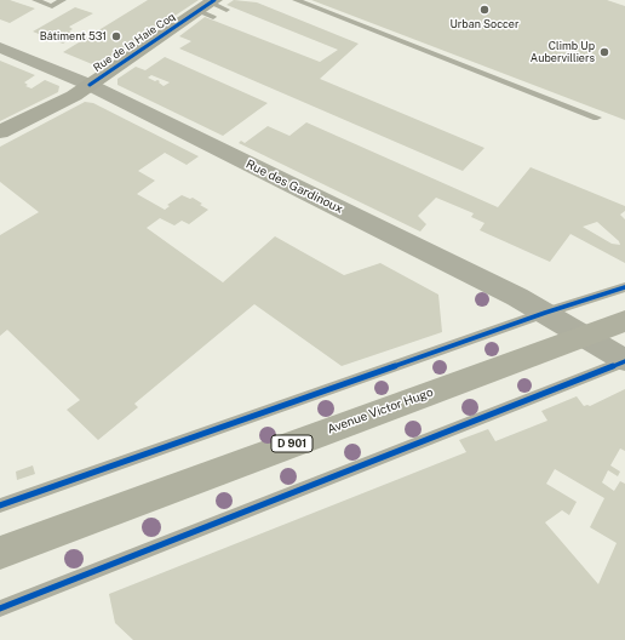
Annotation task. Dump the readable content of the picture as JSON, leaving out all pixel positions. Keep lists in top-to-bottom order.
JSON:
{
  "streets": {
    "main road": ["Rue de la Haie Coq", "Avenue Victor Hugo", "D 901"],
    "street": ["Rue des Gardinoux"]
  },
  "crossings": [
    ["Rue de la Haie Coq", "Rue des Gardinoux"],
    ["Rue des Gardinoux", "Avenue Victor Hugo"]
  ],
  "places": ["Urban Soccer", "Bâtiment 531", "Climb Up Aubervilliers"]
}
